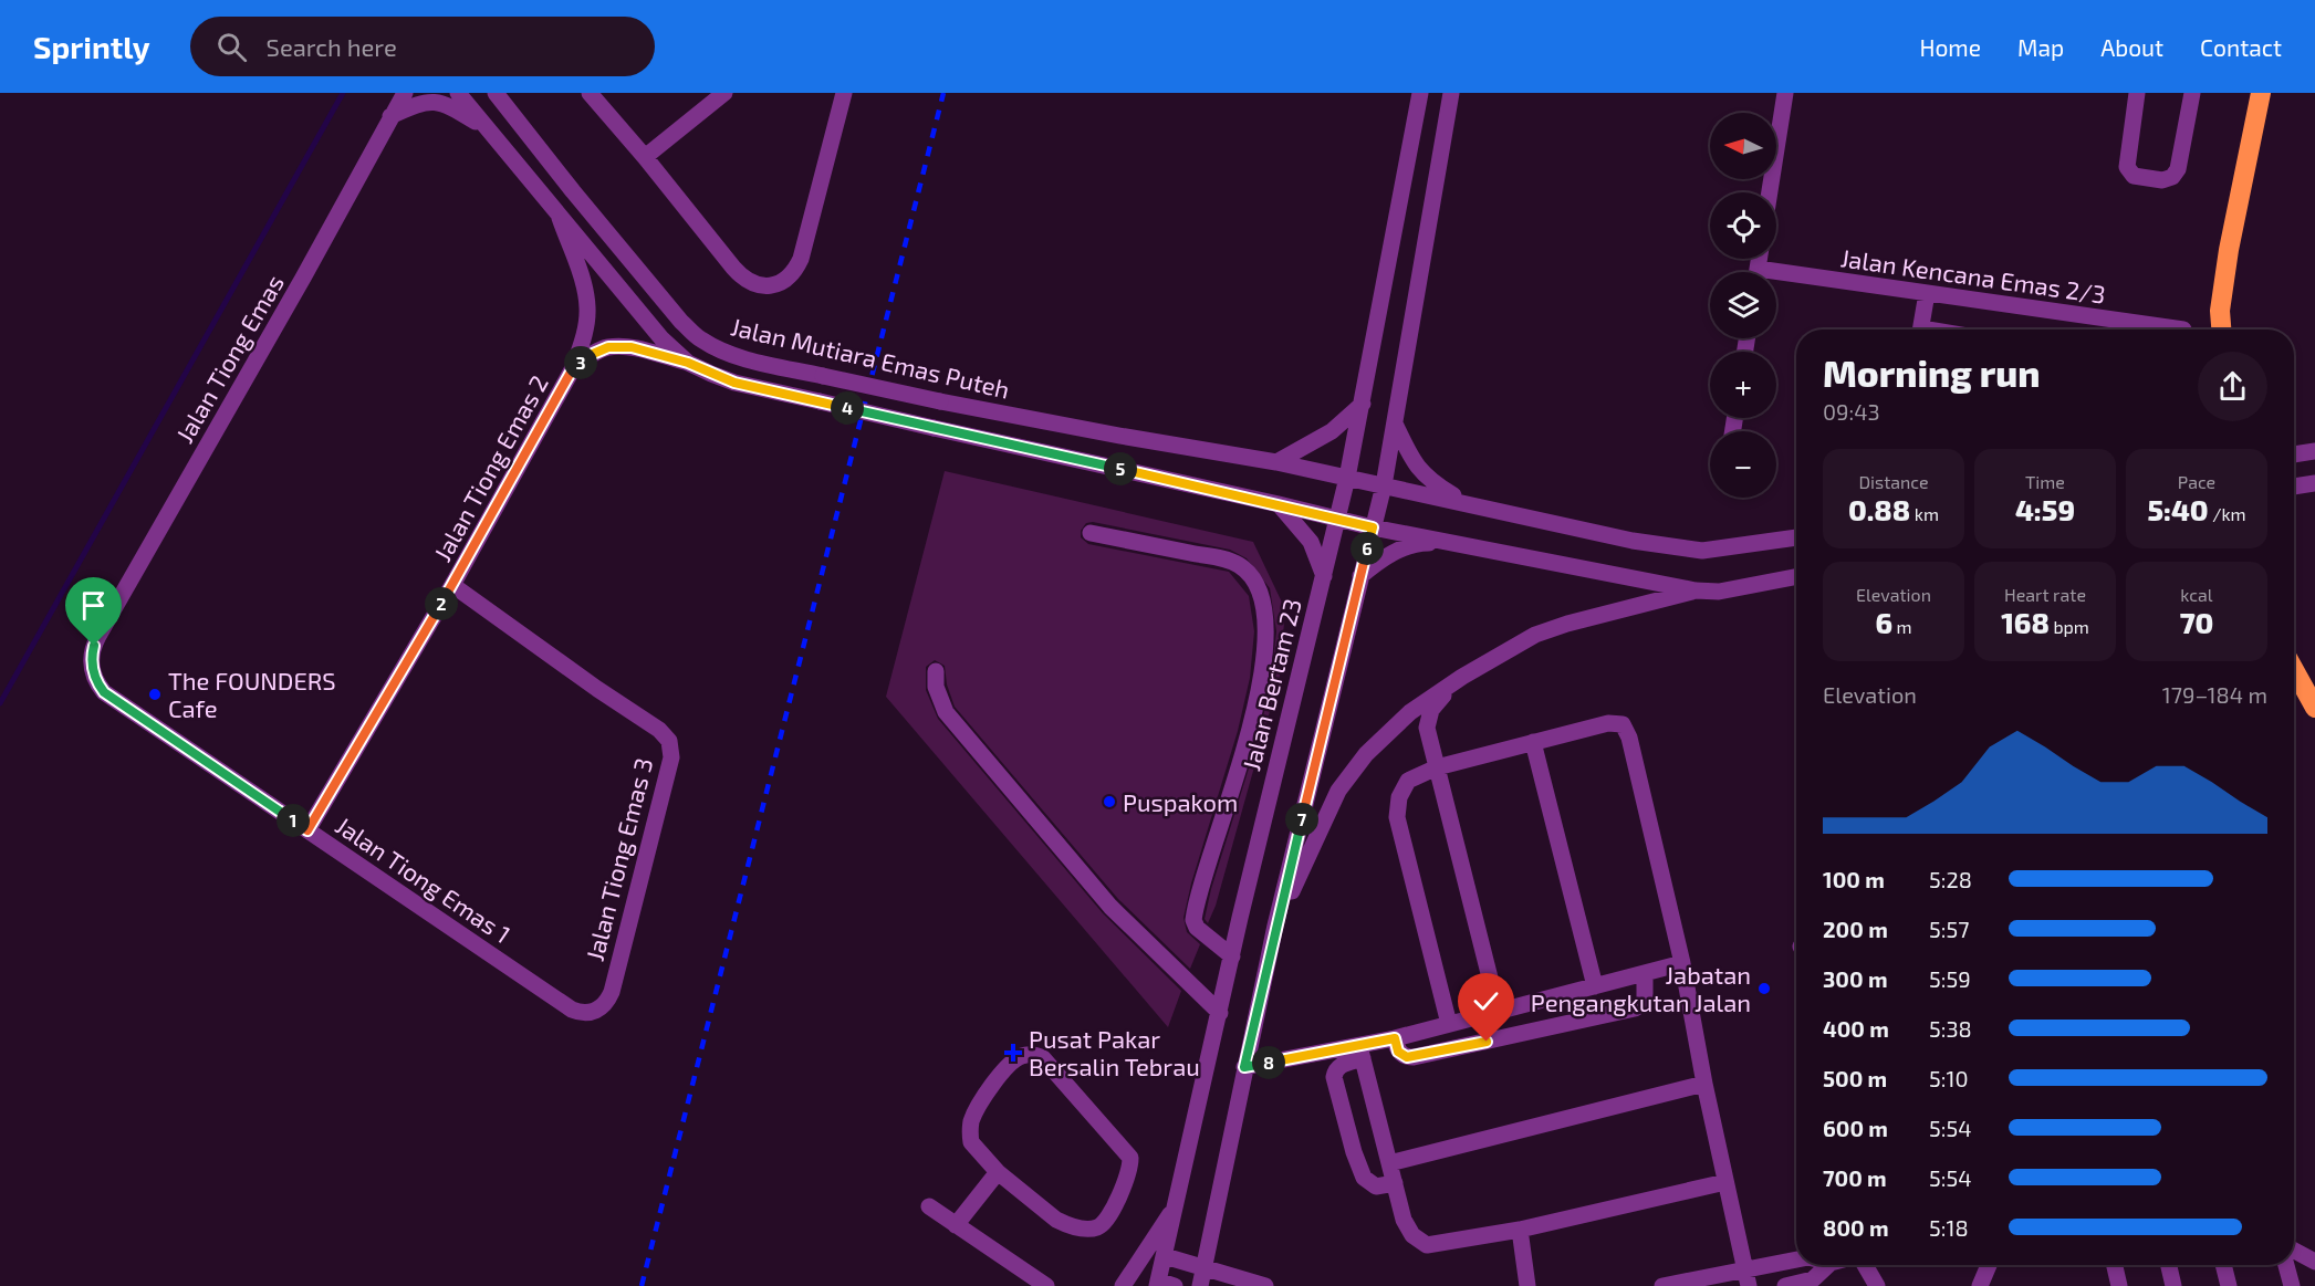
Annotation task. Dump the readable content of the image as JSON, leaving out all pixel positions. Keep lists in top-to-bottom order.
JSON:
{
  "streets": {
    "street": [
      "Jalan Kencana Emas 2/3",
      "Jalan Mutiara Emas Puteh",
      "Jalan Tiong Emas",
      "Jalan Tiong Emas 2",
      "Jalan Bertam 23",
      "Jalan Tiong Emas 3",
      "Jalan Tiong Emas 1"
    ]
  },
  "crossings": [
    ["Jalan Mutiara Emas Puteh", "Jalan Bertam 23"],
    ["Jalan Tiong Emas", "Jalan Tiong Emas 1"],
    ["Jalan Tiong Emas 2", "Jalan Tiong Emas 3"],
    ["Jalan Tiong Emas 2", "Jalan Tiong Emas 1"],
    ["Jalan Tiong Emas 3", "Jalan Tiong Emas 1"]
  ],
  "places": {
    "other": ["The FOUNDERS Cafe", "Puspakom", "Jabatan Pengangkutan Jalan"],
    "health": ["Pusat Pakar Bersalin Tebrau"]
  },
  "north": "left",
  "page": {
    "header": "Sprintly",
    "search": "Search here",
    "nav": [
      "Home",
      "Map",
      "About",
      "Contact"
    ],
    "map_buttons": ["+", "−"],
    "heading": ["Morning run", "09:43"],
    "pins": [
      "3",
      "4",
      "5",
      "6",
      "2",
      "7",
      "1",
      "8"
    ],
    "stats": [
      ["Distance", "0.88 km"],
      ["Time", "4:59"],
      ["Pace", "5:40 /km"],
      ["Elevation", "6 m"],
      ["Heart rate", "168 bpm"],
      ["kcal", "70"]
    ],
    "chart": ["Elevation", "179–184 m"],
    "list": [
      {
        "name": "100 m",
        "note": "5:28"
      },
      {
        "name": "200 m",
        "note": "5:57"
      },
      {
        "name": "300 m",
        "note": "5:59"
      },
      {
        "name": "400 m",
        "note": "5:38"
      },
      {
        "name": "500 m",
        "note": "5:10"
      },
      {
        "name": "600 m",
        "note": "5:54"
      },
      {
        "name": "700 m",
        "note": "5:54"
      },
      {
        "name": "800 m",
        "note": "5:18"
      }
    ]
  }
}
